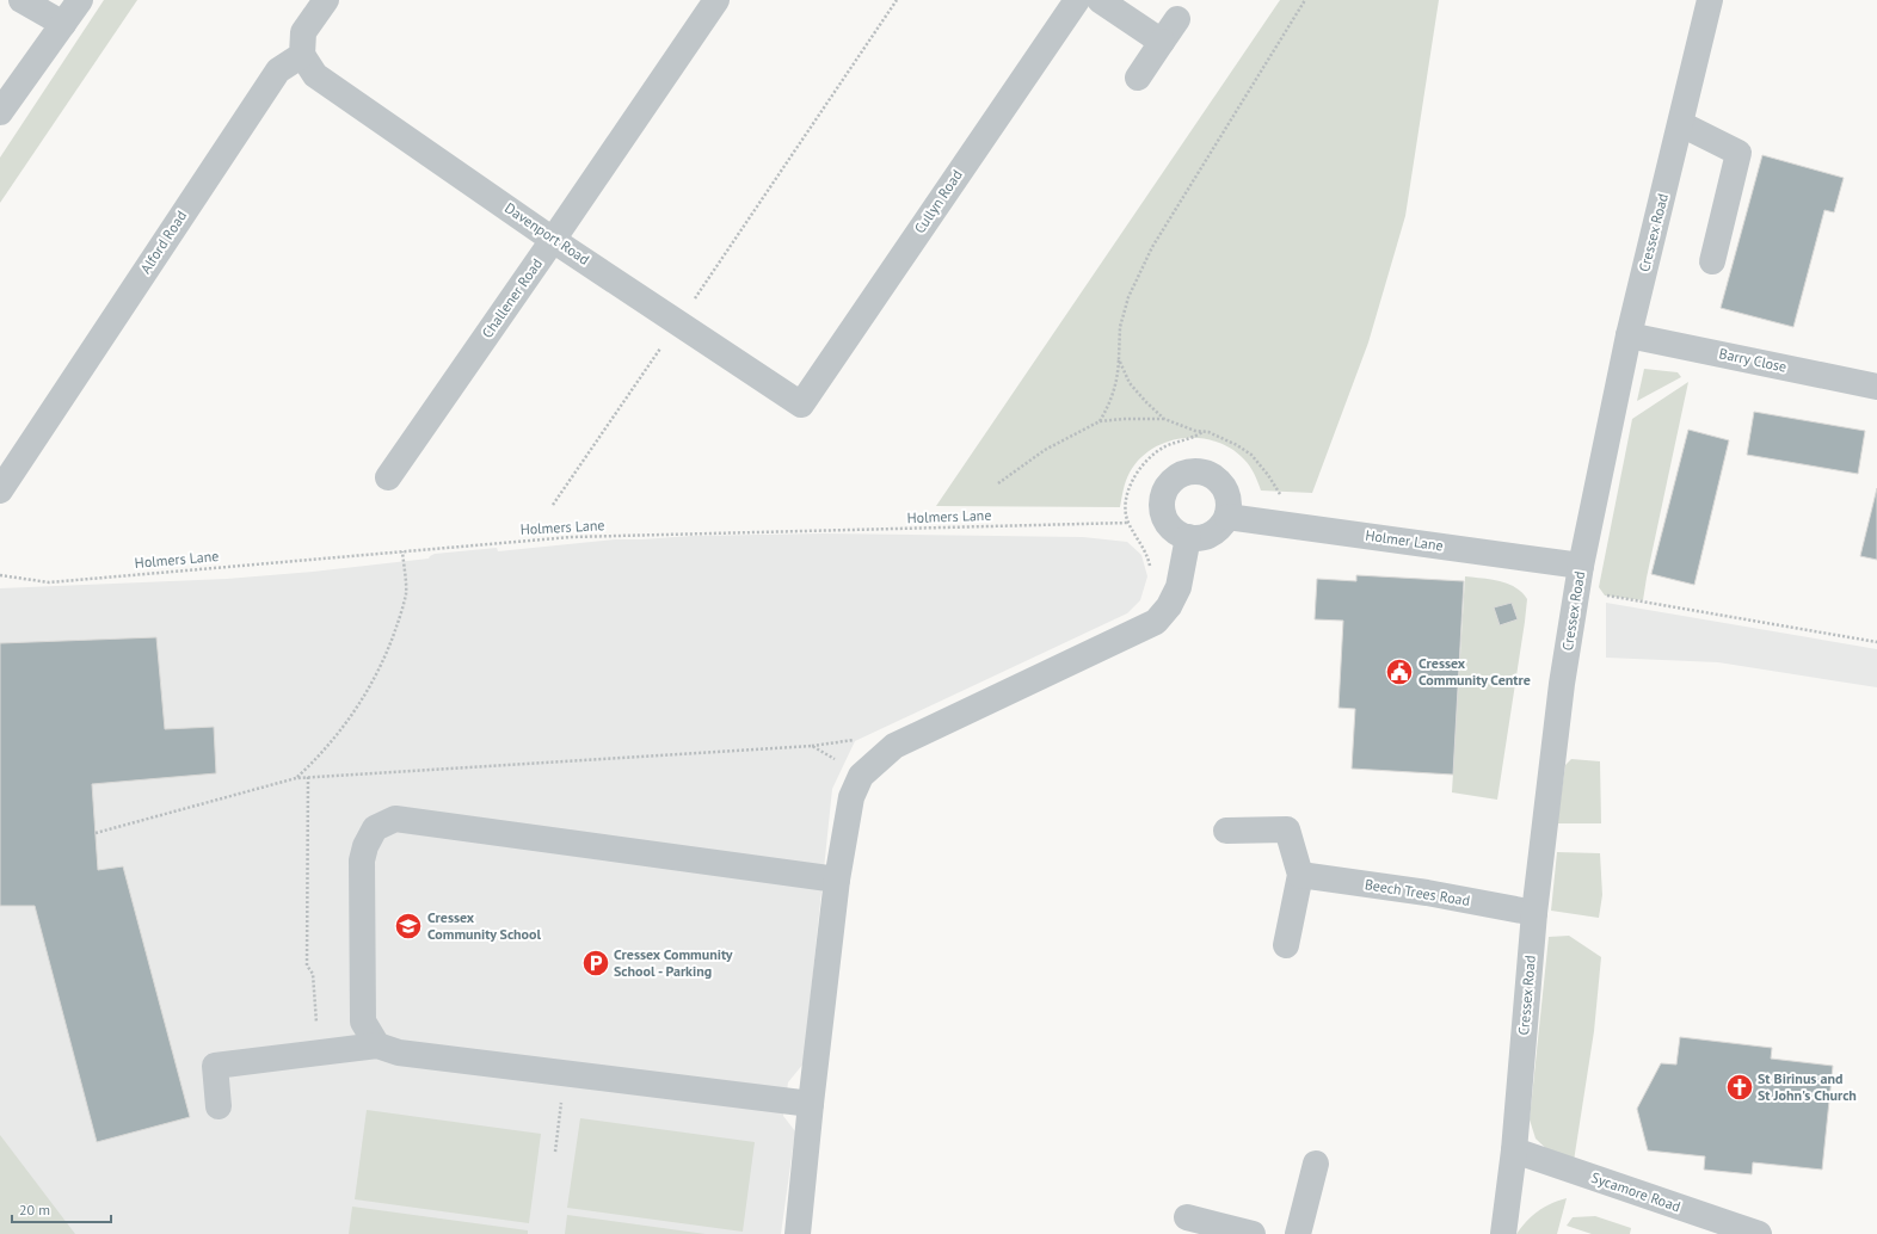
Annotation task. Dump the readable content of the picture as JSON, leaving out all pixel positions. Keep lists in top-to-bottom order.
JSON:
{
  "streets": {
    "street": [
      "Cullyn Road",
      "Cressex Road",
      "Davenport Road",
      "Alford Road",
      "Challener Road",
      "Barry Close",
      "Holmer Lane",
      "Beech Trees Road",
      "Sycamore Road"
    ],
    "path": ["Holmers Lane"]
  },
  "crossings": [
    ["Cullyn Road", "Davenport Road"],
    ["Cressex Road", "Barry Close"],
    ["Cressex Road", "Holmer Lane"],
    ["Cressex Road", "Beech Trees Road"],
    ["Cressex Road", "Sycamore Road"],
    ["Davenport Road", "Alford Road"],
    ["Davenport Road", "Challener Road"]
  ],
  "places": {
    "public building": ["Cressex Community Centre"],
    "school or university": ["Cressex Community School"],
    "parking": ["Cressex Community School - Parking"],
    "church": ["St Birinus and St John's Church"]
  },
  "scale_bar": "20 m"
}
